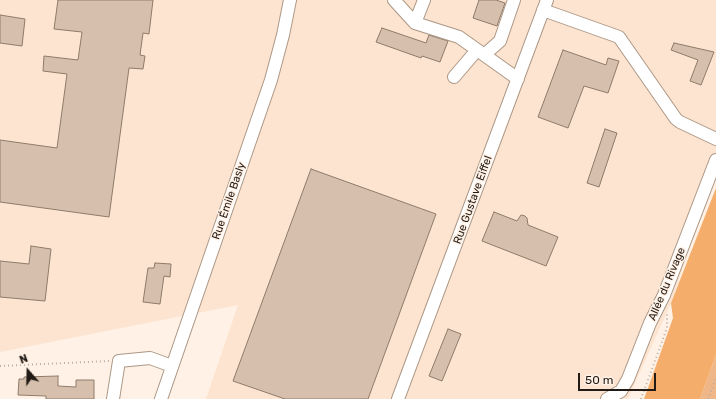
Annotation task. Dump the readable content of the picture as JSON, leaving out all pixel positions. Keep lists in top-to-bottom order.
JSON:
{
  "streets": {
    "street": ["Rue Gustave Eiffel", "Rue Émile Basly", "Allée du Rivage"]
  },
  "scale_bar": "50 m",
  "north": "top"
}
